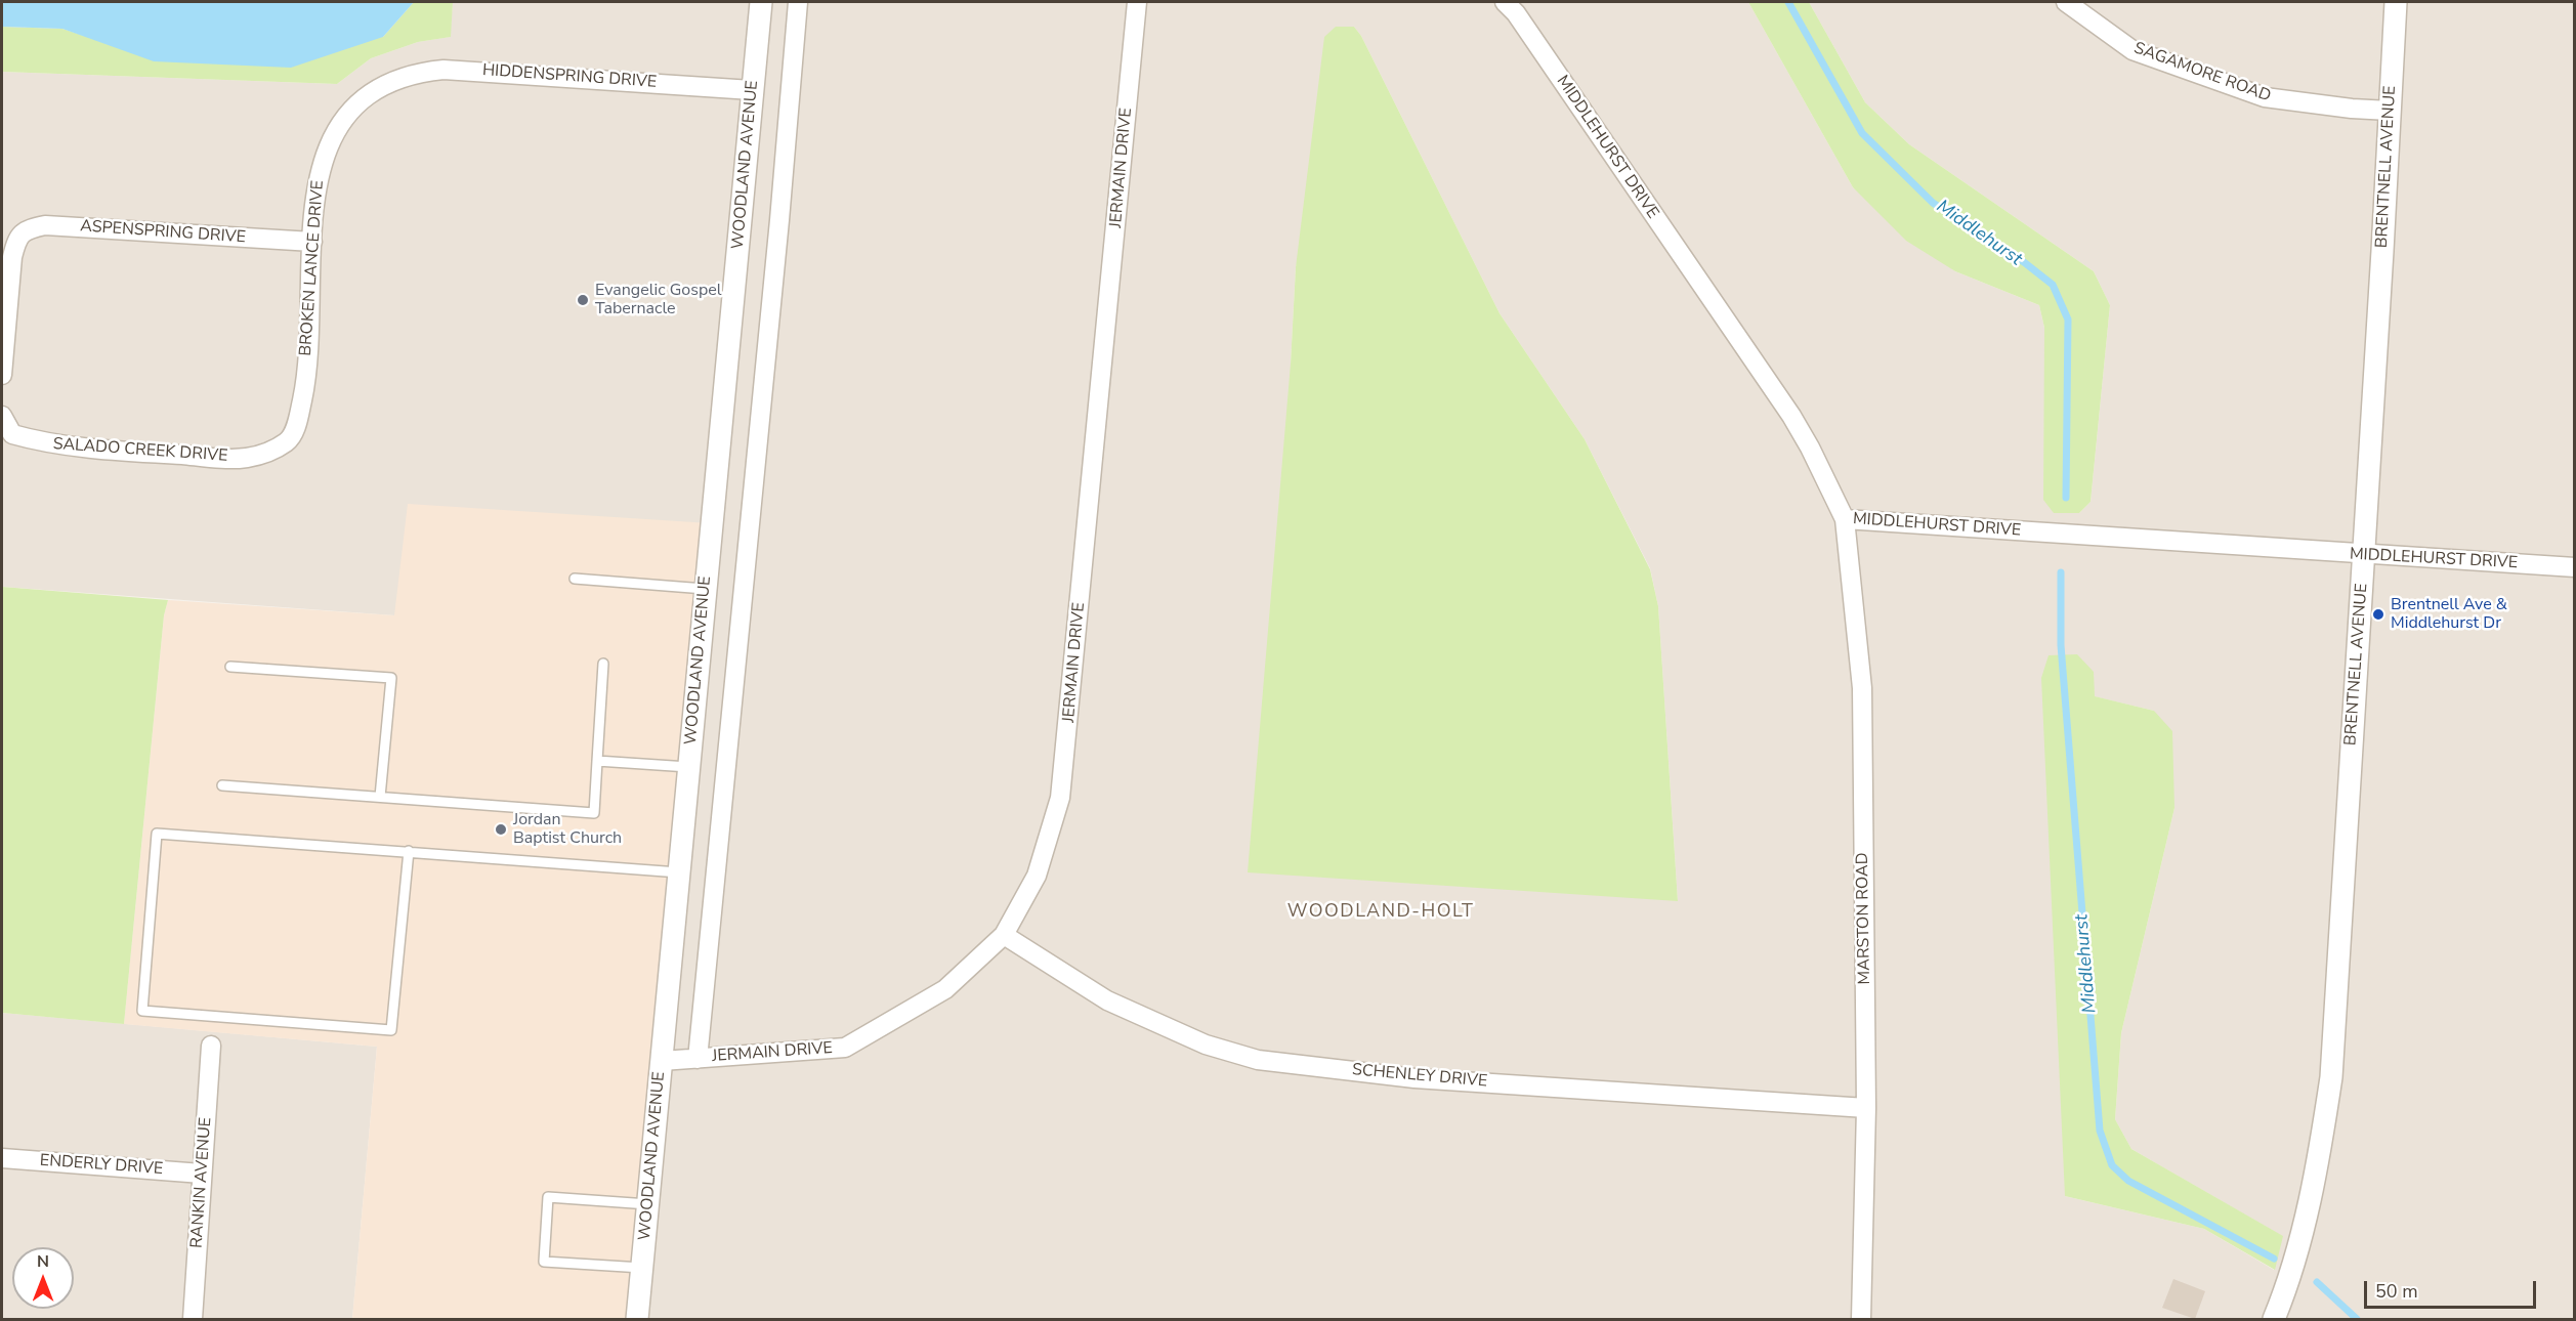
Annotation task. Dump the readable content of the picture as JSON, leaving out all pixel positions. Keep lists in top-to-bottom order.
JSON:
{
  "streets": {
    "street": [
      "SAGAMORE ROAD",
      "HIDDENSPRING DRIVE",
      "MIDDLEHURST DRIVE",
      "WOODLAND AVENUE",
      "BRENTNELL AVENUE",
      "JERMAIN DRIVE",
      "ASPENSPRING DRIVE",
      "BROKEN LANCE DRIVE",
      "SALADO CREEK DRIVE",
      "MARSTON ROAD",
      "SCHENLEY DRIVE",
      "ENDERLY DRIVE",
      "RANKIN AVENUE"
    ]
  },
  "crossings": [
    ["SAGAMORE ROAD", "BRENTNELL AVENUE"],
    ["HIDDENSPRING DRIVE", "WOODLAND AVENUE"],
    ["HIDDENSPRING DRIVE", "BROKEN LANCE DRIVE"],
    ["MIDDLEHURST DRIVE", "BRENTNELL AVENUE"],
    ["MIDDLEHURST DRIVE", "MARSTON ROAD"],
    ["WOODLAND AVENUE", "JERMAIN DRIVE"],
    ["JERMAIN DRIVE", "SCHENLEY DRIVE"],
    ["ASPENSPRING DRIVE", "BROKEN LANCE DRIVE"],
    ["BROKEN LANCE DRIVE", "SALADO CREEK DRIVE"],
    ["MARSTON ROAD", "SCHENLEY DRIVE"],
    ["ENDERLY DRIVE", "RANKIN AVENUE"]
  ],
  "districts": ["WOODLAND-HOLT"],
  "water": ["Middlehurst"],
  "places": ["Evangelic Gospel Tabernacle", "Brentnell Ave & Middlehurst Dr", "Jordan Baptist Church"],
  "scale_bar": "50 m",
  "north": "top"
}
